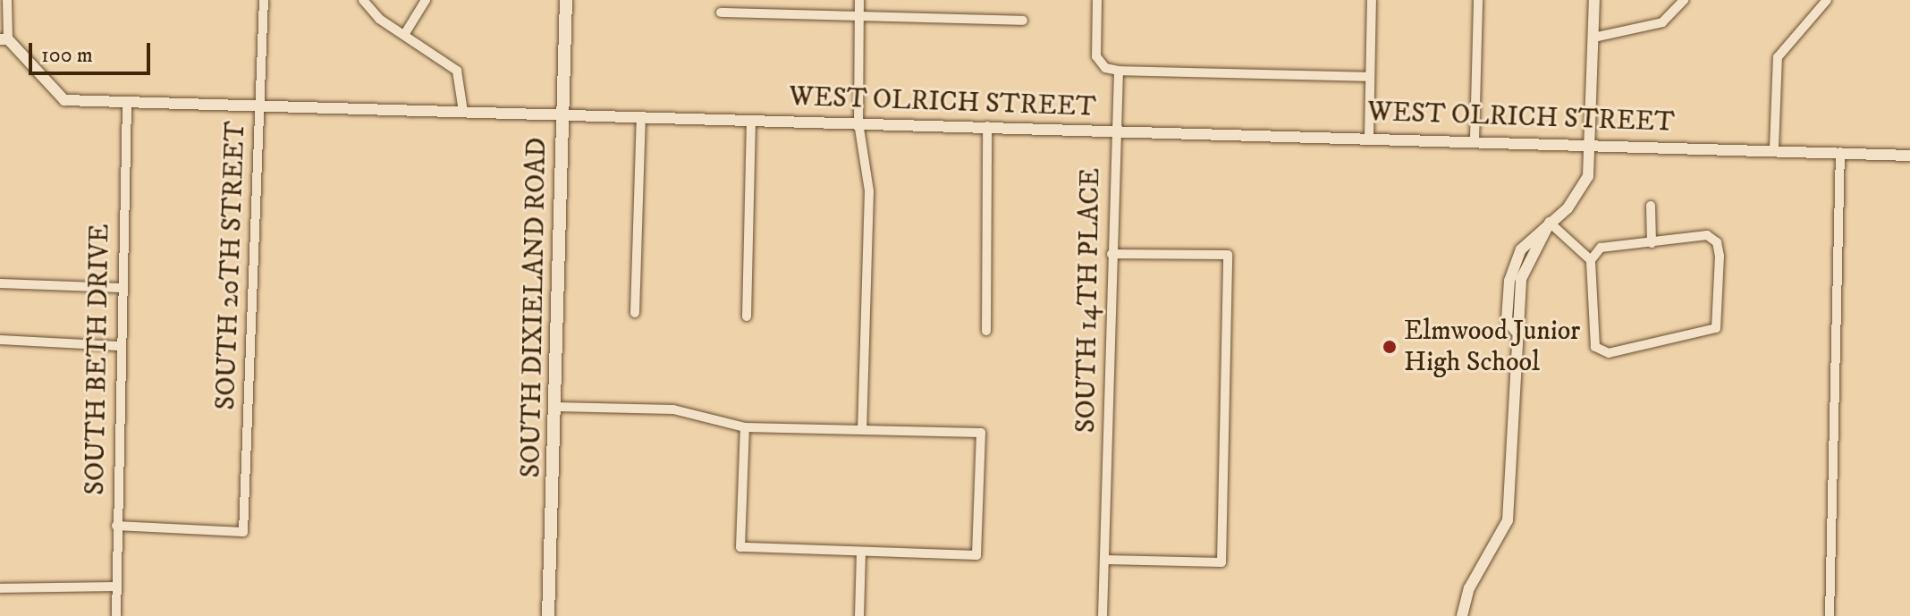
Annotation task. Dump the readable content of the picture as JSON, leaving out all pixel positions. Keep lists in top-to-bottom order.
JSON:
{
  "streets": {
    "main road": ["SOUTH DIXIELAND ROAD"],
    "street": [
      "WEST OLRICH STREET",
      "SOUTH 20TH STREET",
      "SOUTH 14TH PLACE",
      "SOUTH BETH DRIVE"
    ]
  },
  "crossings": [
    ["WEST OLRICH STREET", "SOUTH 20TH STREET"],
    ["WEST OLRICH STREET", "SOUTH 14TH PLACE"],
    ["WEST OLRICH STREET", "SOUTH DIXIELAND ROAD"],
    ["WEST OLRICH STREET", "SOUTH BETH DRIVE"],
    ["SOUTH 20TH STREET", "SOUTH BETH DRIVE"]
  ],
  "places": ["Elmwood Junior High School"],
  "scale_bar": "100 m"
}
